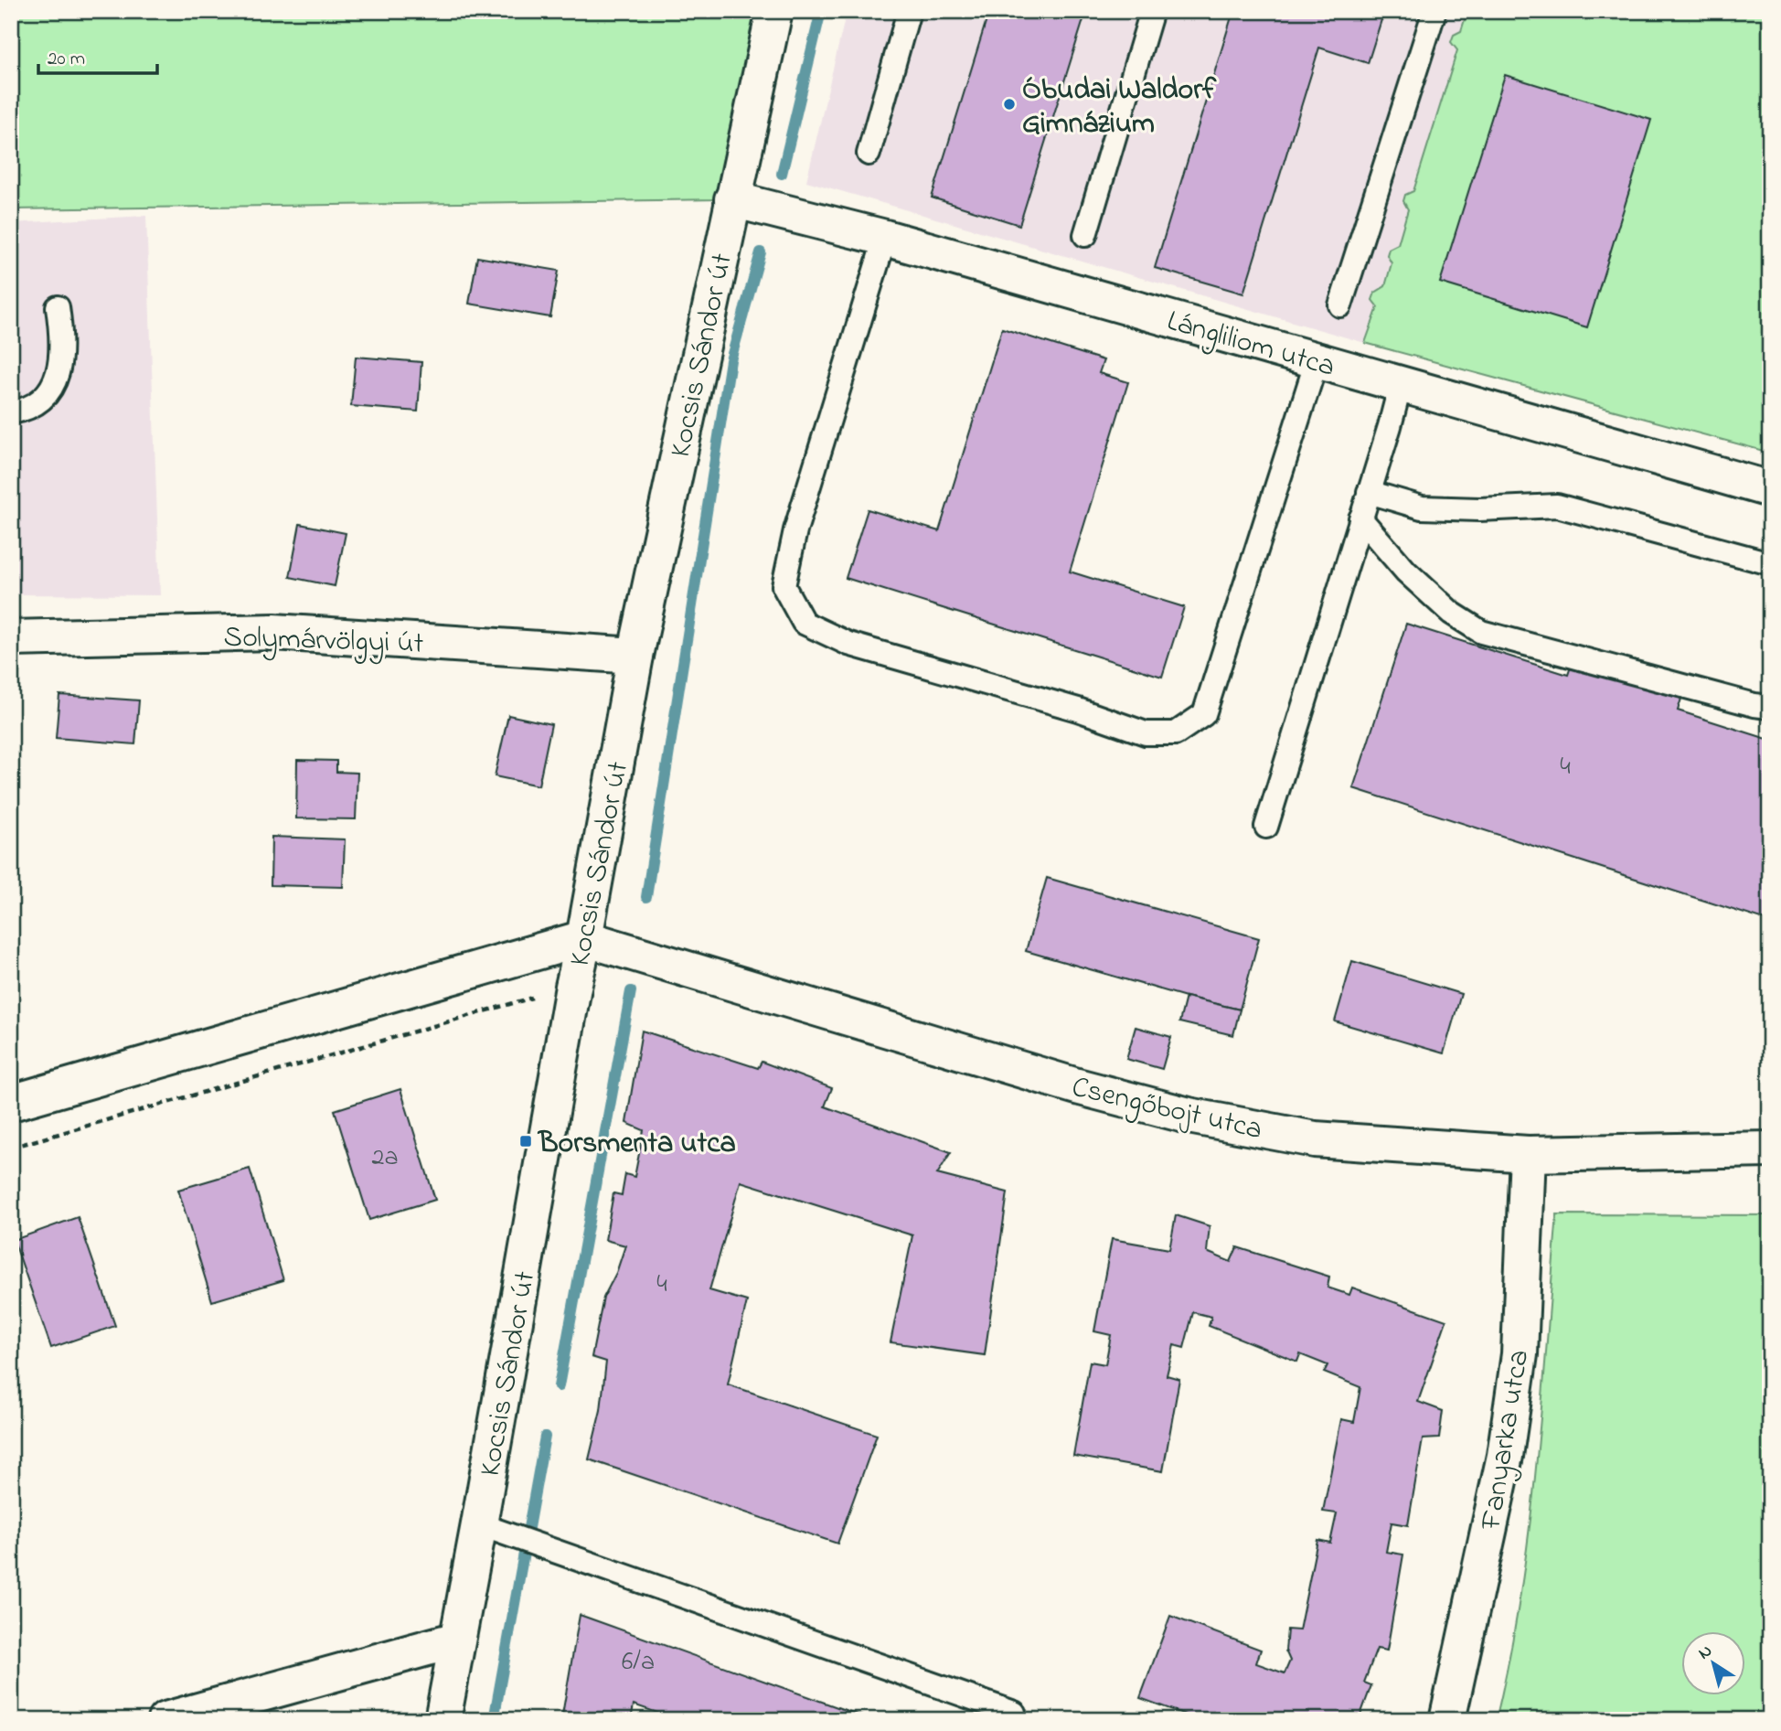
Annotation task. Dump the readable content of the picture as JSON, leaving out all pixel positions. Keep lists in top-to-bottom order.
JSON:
{
  "streets": {
    "street": [
      "Lángliliom utca",
      "Kocsis Sándor út",
      "Solymárvölgyi út",
      "Csengőbojt utca",
      "Fanyarka utca"
    ]
  },
  "crossings": [
    ["Lángliliom utca", "Kocsis Sándor út"],
    ["Kocsis Sándor út", "Solymárvölgyi út"],
    ["Kocsis Sándor út", "Csengőbojt utca"],
    ["Csengőbojt utca", "Fanyarka utca"]
  ],
  "places": {
    "other": ["Óbudai Waldorf Gimnázium"],
    "transit": ["Borsmenta utca"]
  },
  "house_numbers": [
    "4",
    "2a",
    "4",
    "6/a"
  ],
  "scale_bar": "20 m",
  "north": "top left"
}
